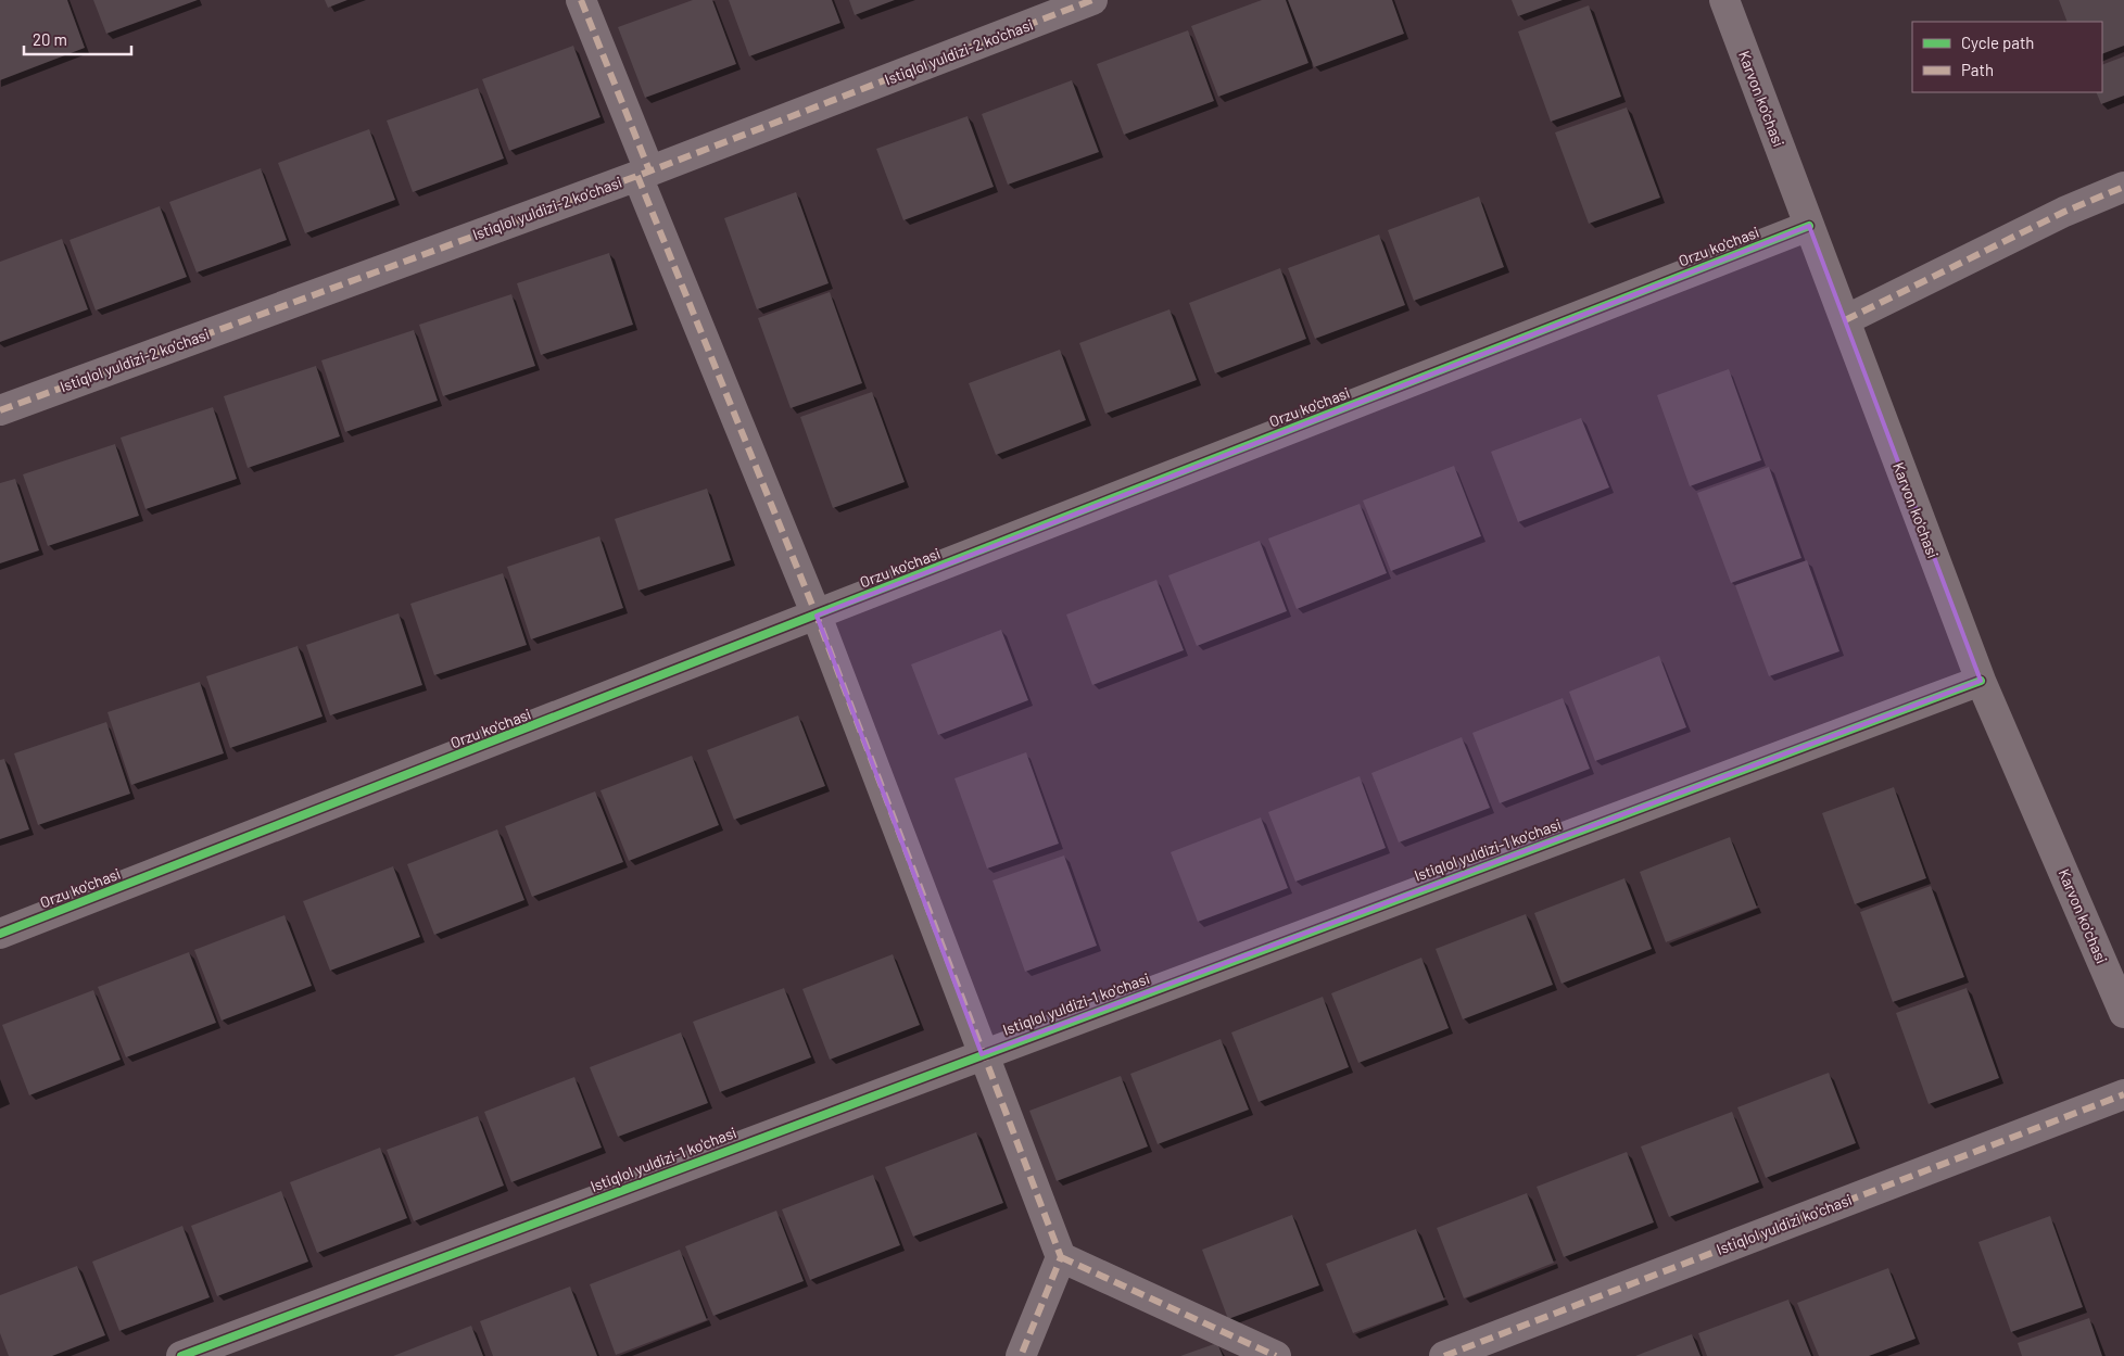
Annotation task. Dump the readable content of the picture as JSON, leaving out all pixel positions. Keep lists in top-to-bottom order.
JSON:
{
  "streets": {
    "street": [
      "Istiqlol yuldizi-2 ko'chasi",
      "Karvon ko'chasi",
      "Orzu ko'chasi",
      "Istiqlol yuldizi-1 ko'chasi",
      "Istiqlol yuldizi ko'chasi"
    ]
  },
  "crossings": [
    ["Karvon ko'chasi", "Orzu ko'chasi"],
    ["Karvon ko'chasi", "Istiqlol yuldizi-1 ko'chasi"]
  ],
  "legend": ["Cycle path", "Path"],
  "scale_bar": "20 m"
}
